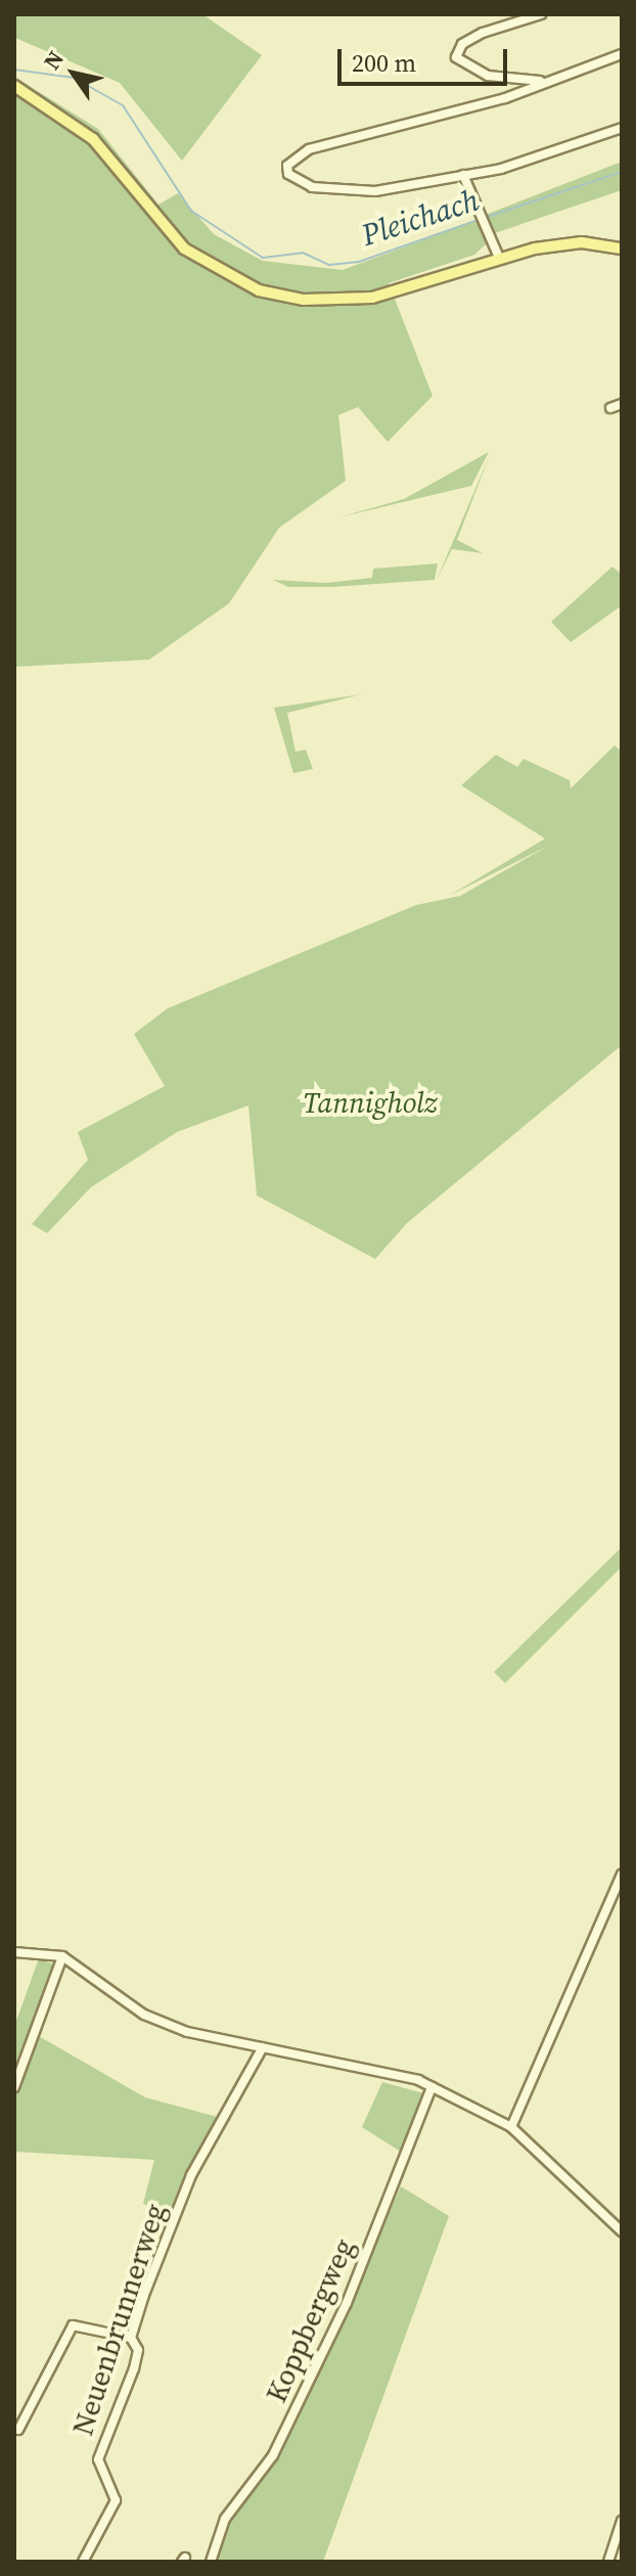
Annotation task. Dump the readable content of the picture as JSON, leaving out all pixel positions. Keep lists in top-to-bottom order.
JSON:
{
  "streets": {
    "street": ["Neuenbrunnerweg", "Koppbergweg"]
  },
  "water": ["Pleichach"],
  "parks": ["Tannigholz"],
  "scale_bar": "200 m",
  "north": "top left"
}
